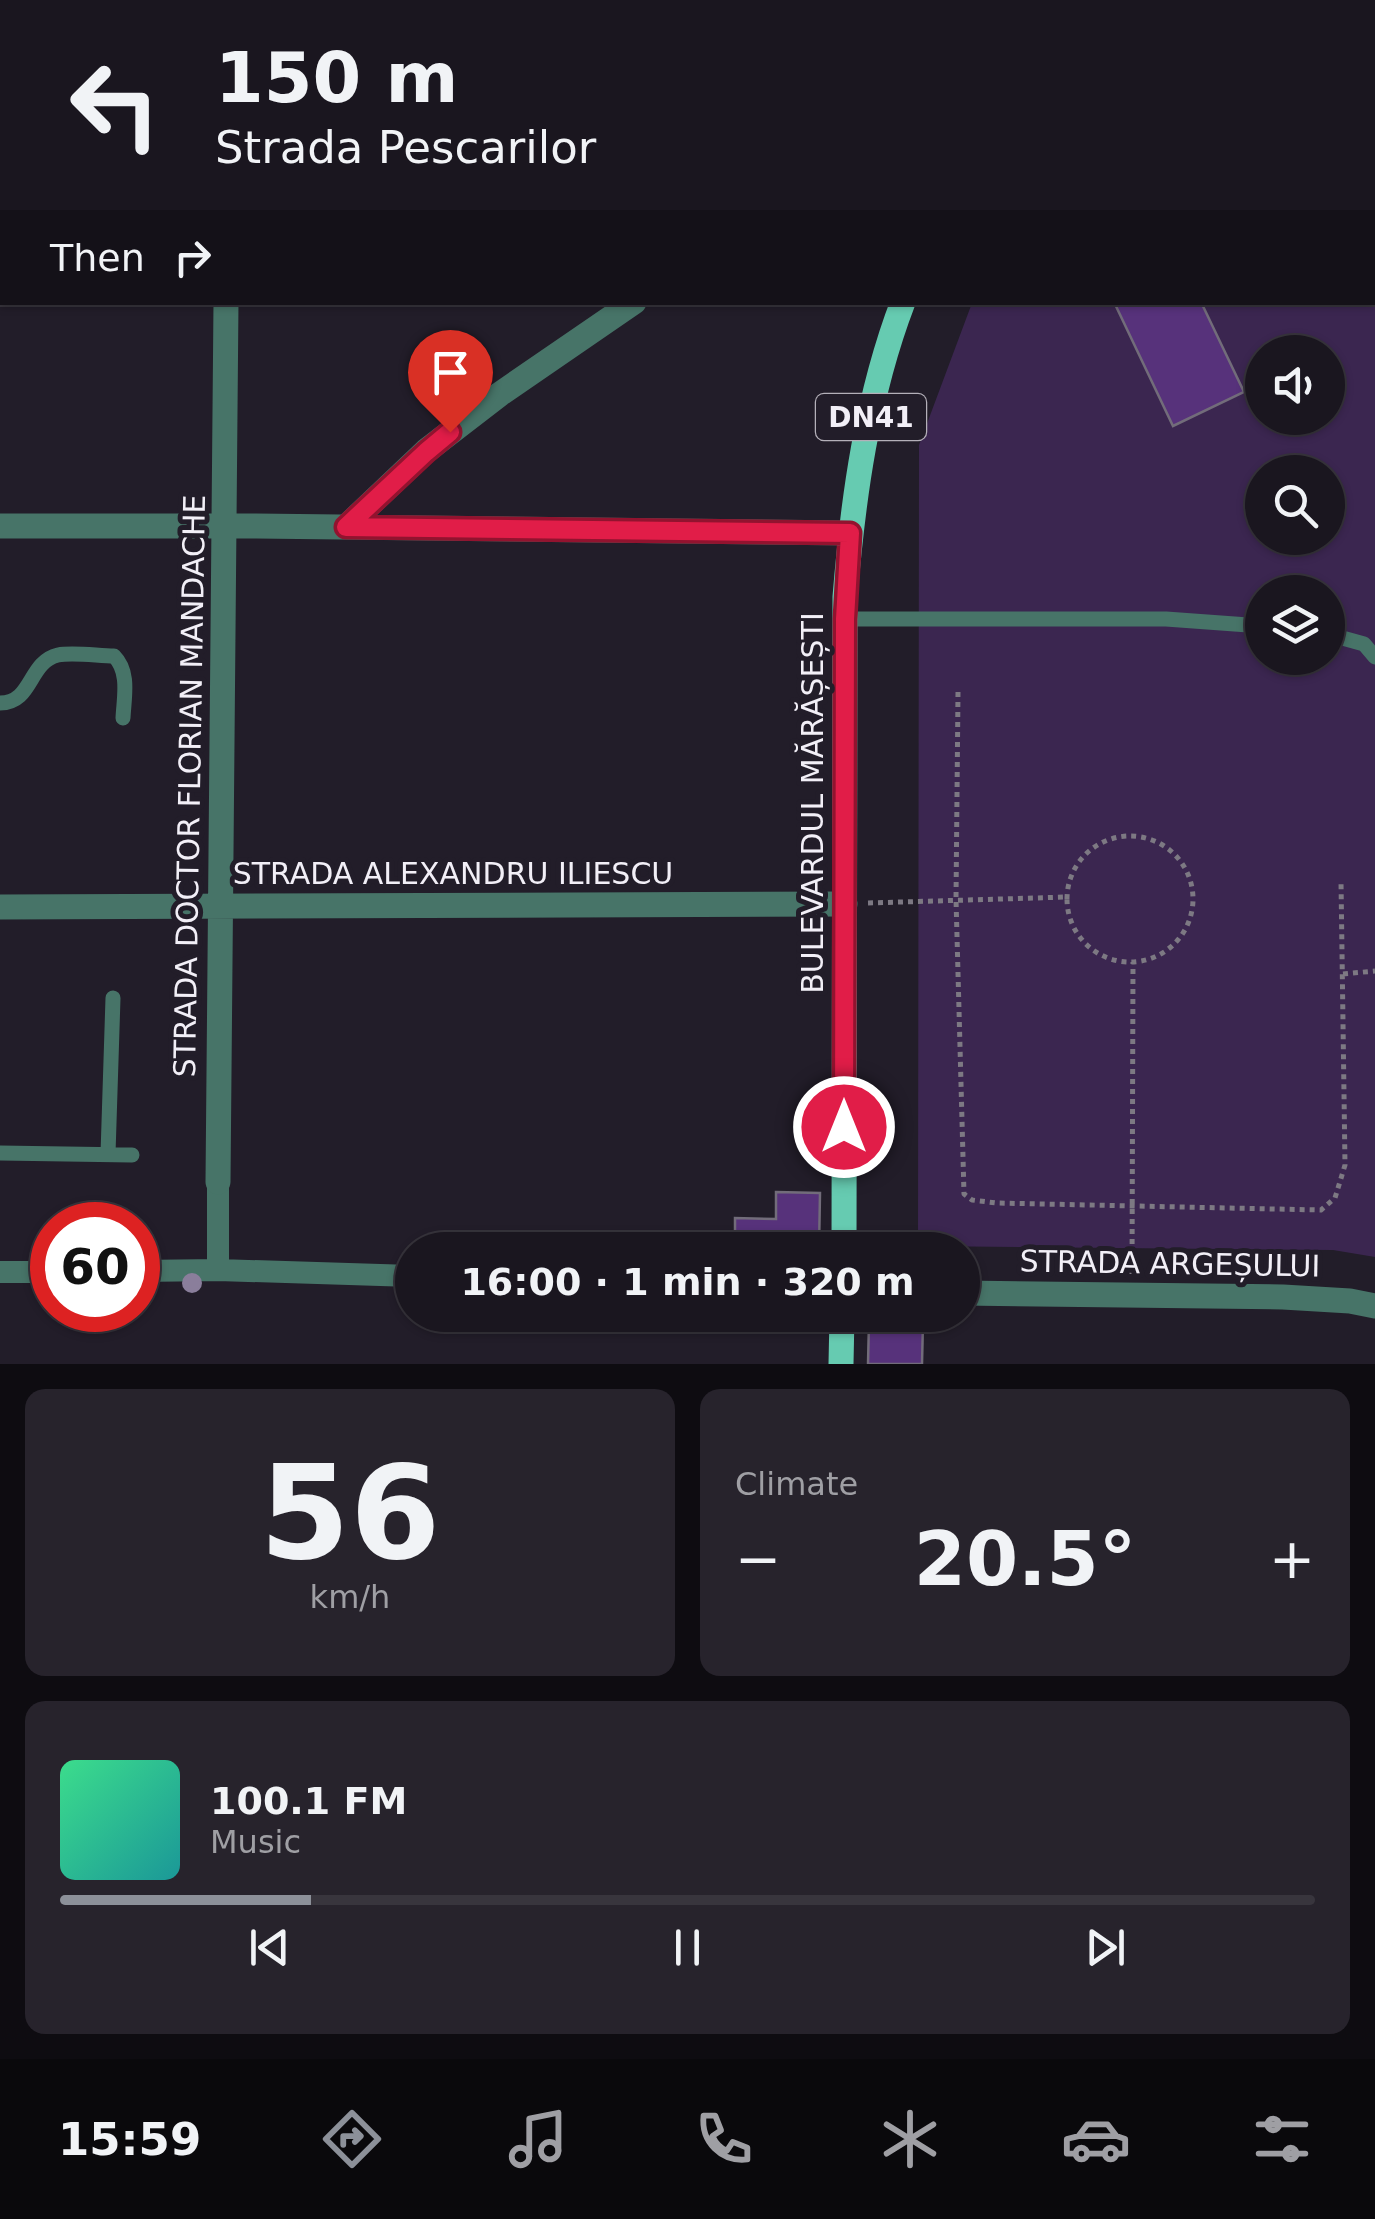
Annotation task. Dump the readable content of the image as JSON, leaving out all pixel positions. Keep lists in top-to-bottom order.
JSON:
{
  "streets": {
    "main road": ["DN41", "BULEVARDUL MĂRĂȘEȘTI"],
    "street": ["STRADA DOCTOR FLORIAN MANDACHE", "STRADA ALEXANDRU ILIESCU", "STRADA ARGEȘULUI"]
  },
  "crossings": [
    ["STRADA DOCTOR FLORIAN MANDACHE", "STRADA ALEXANDRU ILIESCU"],
    ["BULEVARDUL MĂRĂȘEȘTI", "STRADA ALEXANDRU ILIESCU"]
  ],
  "page": {
    "turn": ["150 m", "Strada Pescarilor"],
    "then": "Then",
    "limit": "60",
    "trip": "16:00 · 1 min · 320 m",
    "tile": [
      ["56", "km/h"],
      "Climate"
    ],
    "heat": ["−", "20.5°", "+"],
    "song": ["100.1 FM", "Music"],
    "tabs": "15:59"
  }
}
